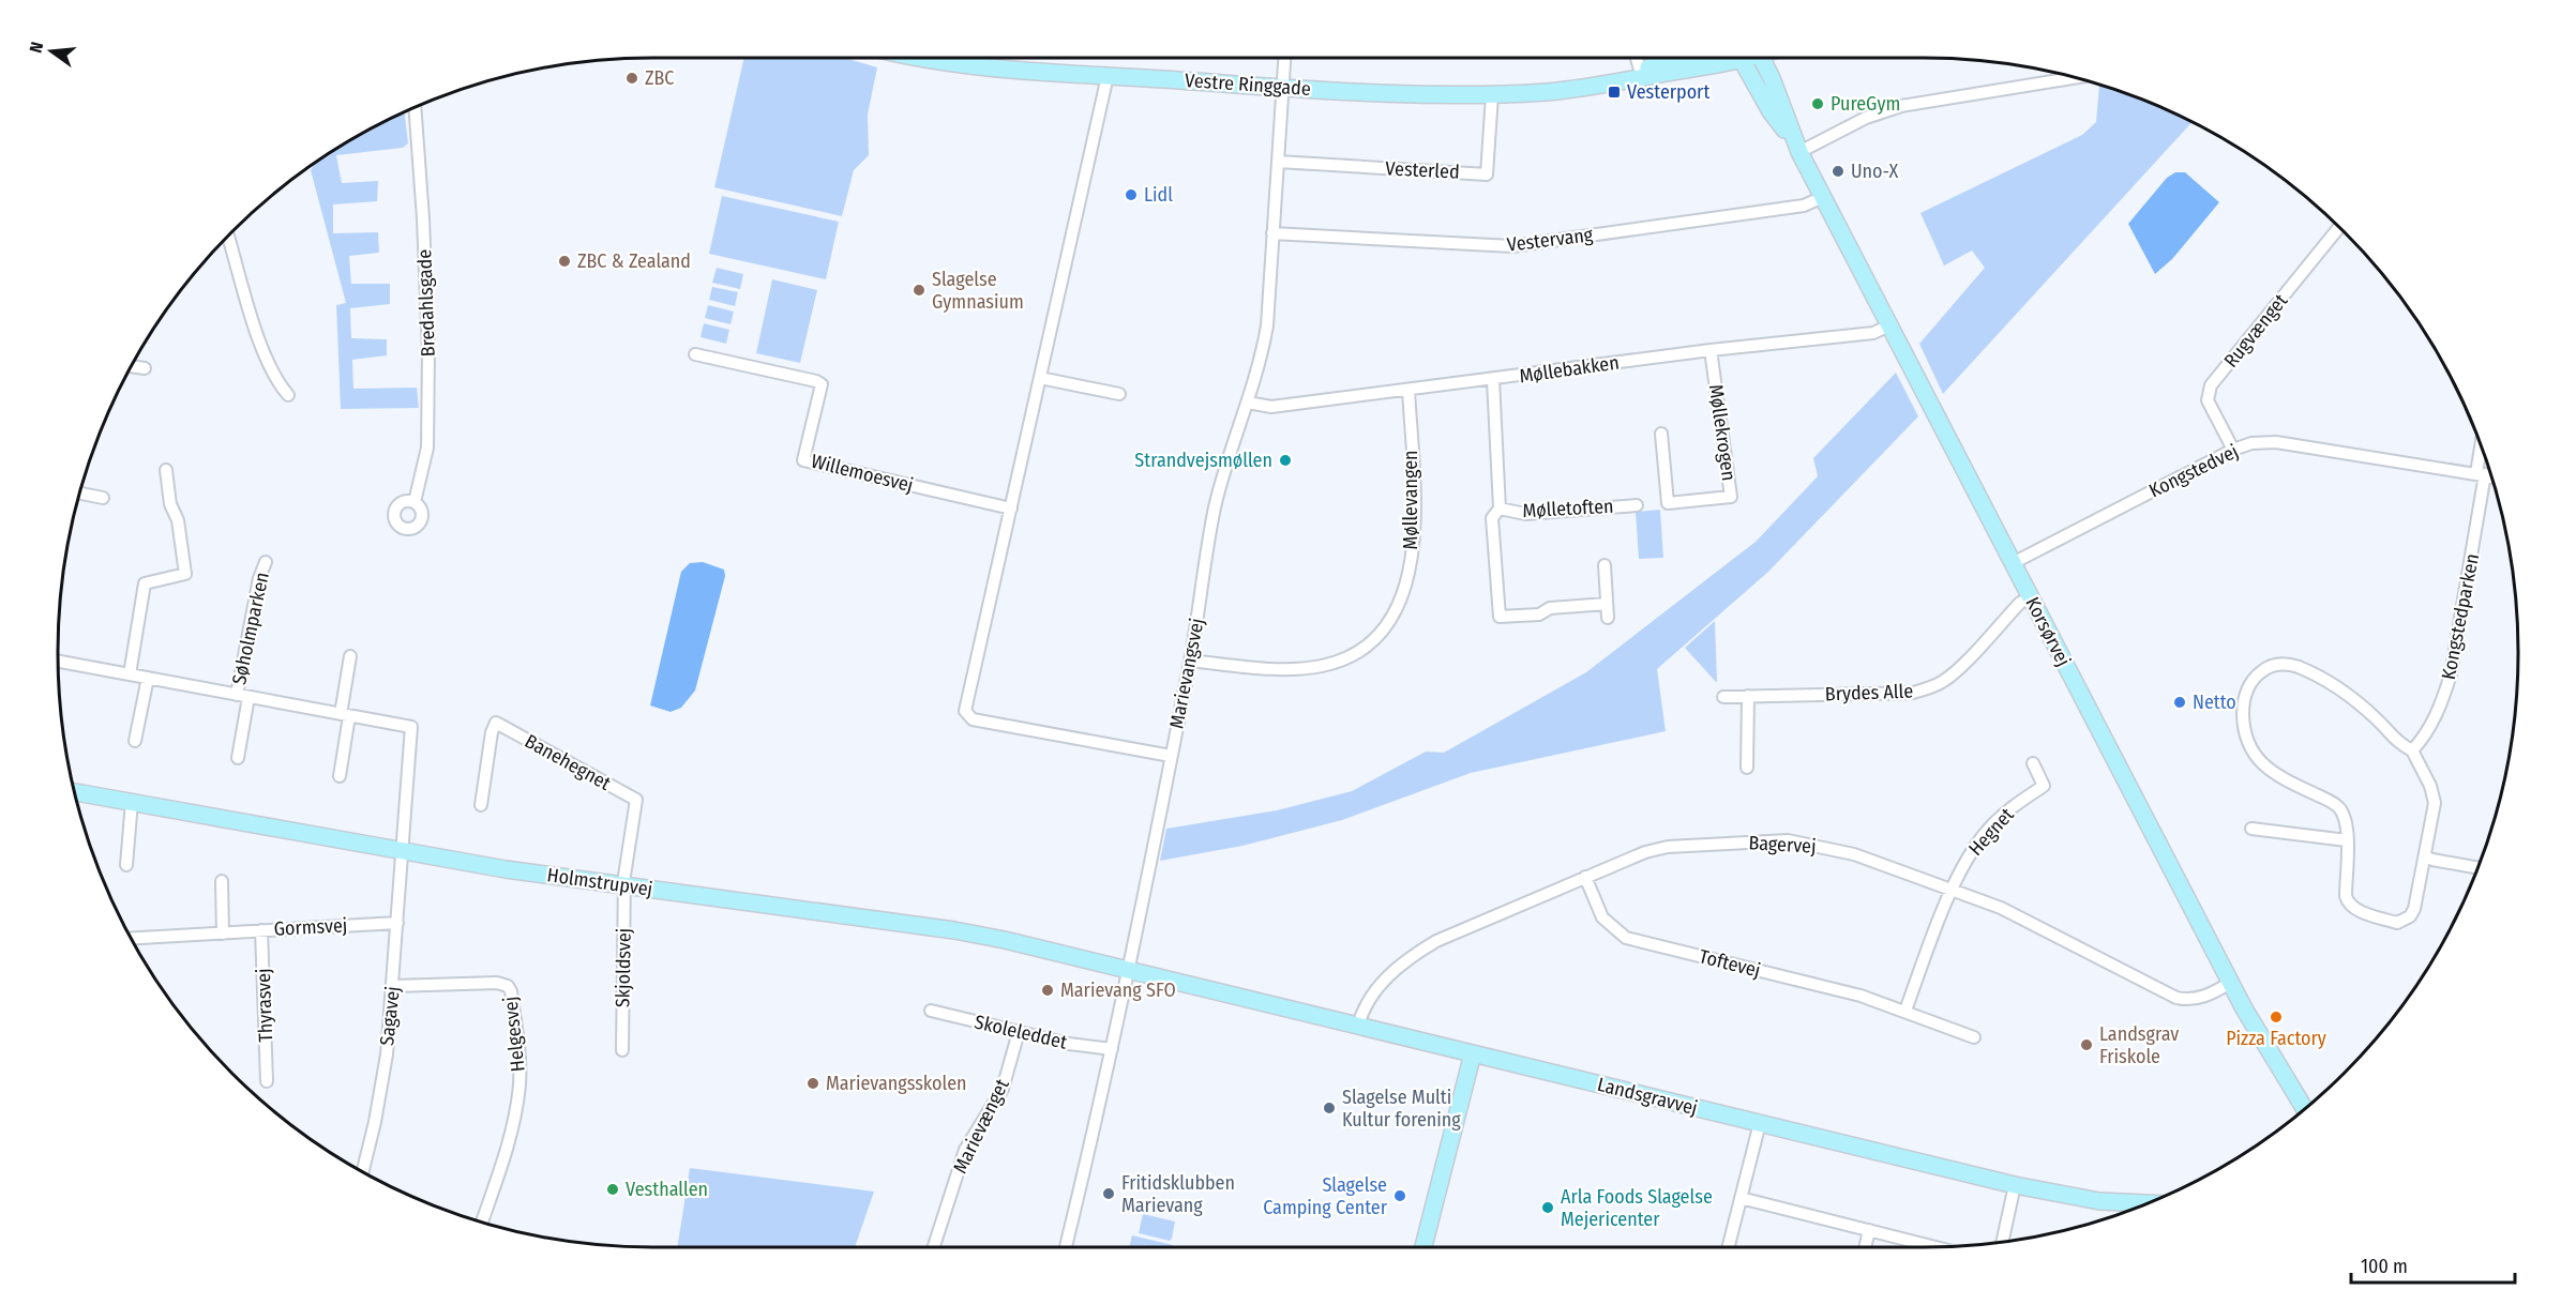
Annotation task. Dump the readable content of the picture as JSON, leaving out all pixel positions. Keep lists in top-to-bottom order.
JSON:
{
  "streets": {
    "street": [
      "Vestre Ringgade",
      "Vesterled",
      "Vestervang",
      "Bredahlsgade",
      "Rugvænget",
      "Møllebakken",
      "Møllekrogen",
      "Kongstedvej",
      "Willemoesvej",
      "Møllevangen",
      "Mølletoften",
      "Kongstedparken",
      "Søholmparken",
      "Korsørvej",
      "Marievangsvej",
      "Brydes Alle",
      "Banehegnet",
      "Hegnet",
      "Bagervej",
      "Holmstrupvej",
      "Gormsvej",
      "Toftevej",
      "Skjoldsvej",
      "Thyrasvej",
      "Sagavej",
      "Skoleleddet",
      "Helgesvej",
      "Landsgravvej",
      "Marievænget"
    ]
  },
  "crossings": [
    ["Vestre Ringgade", "Vesterled"],
    ["Vestre Ringgade", "Marievangsvej"],
    ["Vesterled", "Marievangsvej"],
    ["Vestervang", "Korsørvej"],
    ["Vestervang", "Marievangsvej"],
    ["Rugvænget", "Kongstedvej"],
    ["Møllebakken", "Møllekrogen"],
    ["Møllebakken", "Møllevangen"],
    ["Møllebakken", "Mølletoften"],
    ["Møllebakken", "Korsørvej"],
    ["Møllebakken", "Marievangsvej"],
    ["Kongstedvej", "Kongstedparken"],
    ["Kongstedvej", "Korsørvej"],
    ["Møllevangen", "Marievangsvej"],
    ["Søholmparken", "Holmstrupvej"],
    ["Søholmparken", "Sagavej"],
    ["Korsørvej", "Brydes Alle"],
    ["Korsørvej", "Bagervej"],
    ["Marievangsvej", "Holmstrupvej"],
    ["Marievangsvej", "Skoleleddet"],
    ["Marievangsvej", "Landsgravvej"],
    ["Banehegnet", "Holmstrupvej"],
    ["Banehegnet", "Skjoldsvej"],
    ["Hegnet", "Bagervej"],
    ["Bagervej", "Toftevej"],
    ["Bagervej", "Landsgravvej"],
    ["Holmstrupvej", "Skjoldsvej"],
    ["Holmstrupvej", "Sagavej"],
    ["Holmstrupvej", "Landsgravvej"],
    ["Gormsvej", "Thyrasvej"],
    ["Gormsvej", "Sagavej"],
    ["Sagavej", "Helgesvej"],
    ["Skoleleddet", "Marievænget"]
  ],
  "places": {
    "other": [
      "ZBC",
      "PureGym",
      "Uno-X",
      "Lidl",
      "ZBC & Zealand",
      "Slagelse Gymnasium",
      "Strandvejsmøllen",
      "Netto",
      "Marievang SFO",
      "Pizza Factory",
      "Landsgrav Friskole",
      "Marievangsskolen",
      "Slagelse Multi Kultur forening",
      "Vesthallen",
      "Fritidsklubben Marievang",
      "Slagelse Camping Center",
      "Arla Foods Slagelse Mejericenter"
    ],
    "transit": ["Vesterport"]
  },
  "scale_bar": "100 m",
  "north": "left"
}
